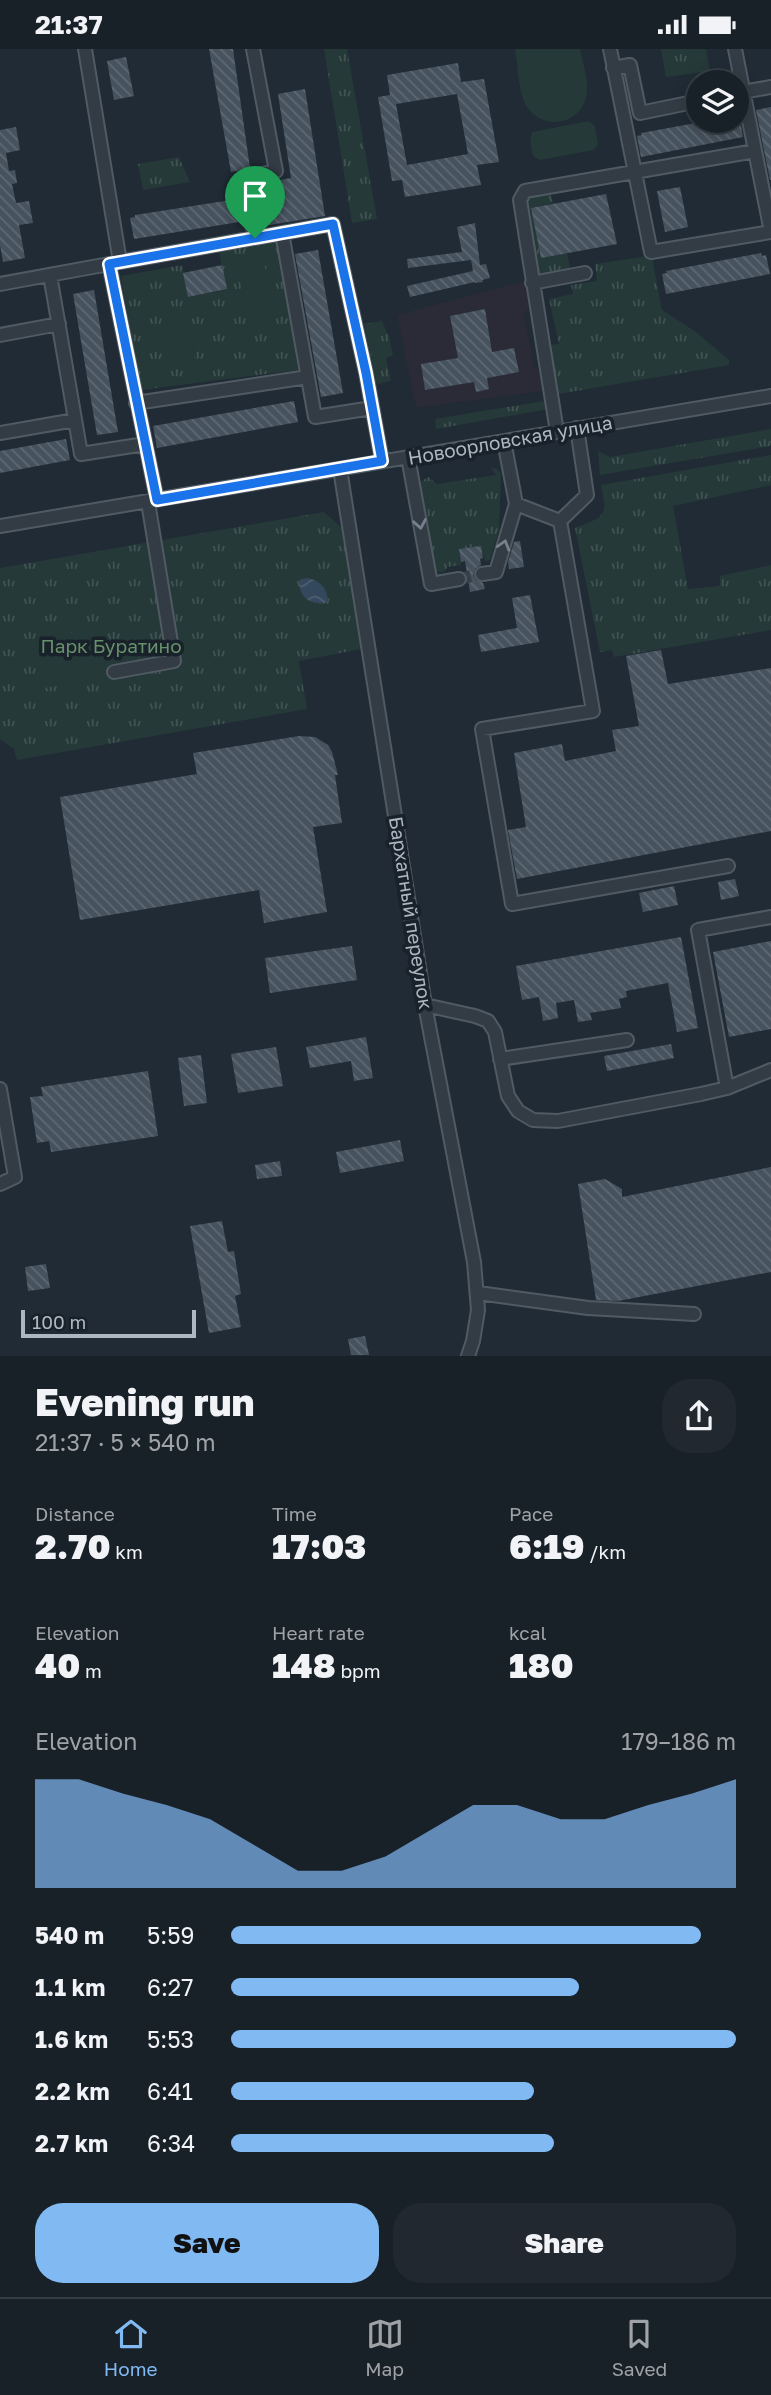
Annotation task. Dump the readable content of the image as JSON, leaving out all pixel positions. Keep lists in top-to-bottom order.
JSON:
{
  "streets": {
    "street": ["Новоорловская улица", "Бархатный переулок"]
  },
  "crossings": [
    ["Новоорловская улица", "Бархатный переулок"]
  ],
  "parks": ["Парк Буратино"],
  "scale_bar": "100 m",
  "page": {
    "status": "21:37",
    "scale": "100 m",
    "heading": ["Evening run", "21:37 · 5 × 540 m"],
    "stats": [
      ["Distance", "2.70 km"],
      ["Time", "17:03"],
      ["Pace", "6:19 /km"],
      ["Elevation", "40 m"],
      ["Heart rate", "148 bpm"],
      ["kcal", "180"]
    ],
    "chart": ["Elevation", "179–186 m"],
    "list": [
      {
        "name": "540 m",
        "note": "5:59"
      },
      {
        "name": "1.1 km",
        "note": "6:27"
      },
      {
        "name": "1.6 km",
        "note": "5:53"
      },
      {
        "name": "2.2 km",
        "note": "6:41"
      },
      {
        "name": "2.7 km",
        "note": "6:34"
      }
    ],
    "buttons": ["Save", "Share"],
    "tabs": ["Home", "Map", "Saved"]
  }
}
